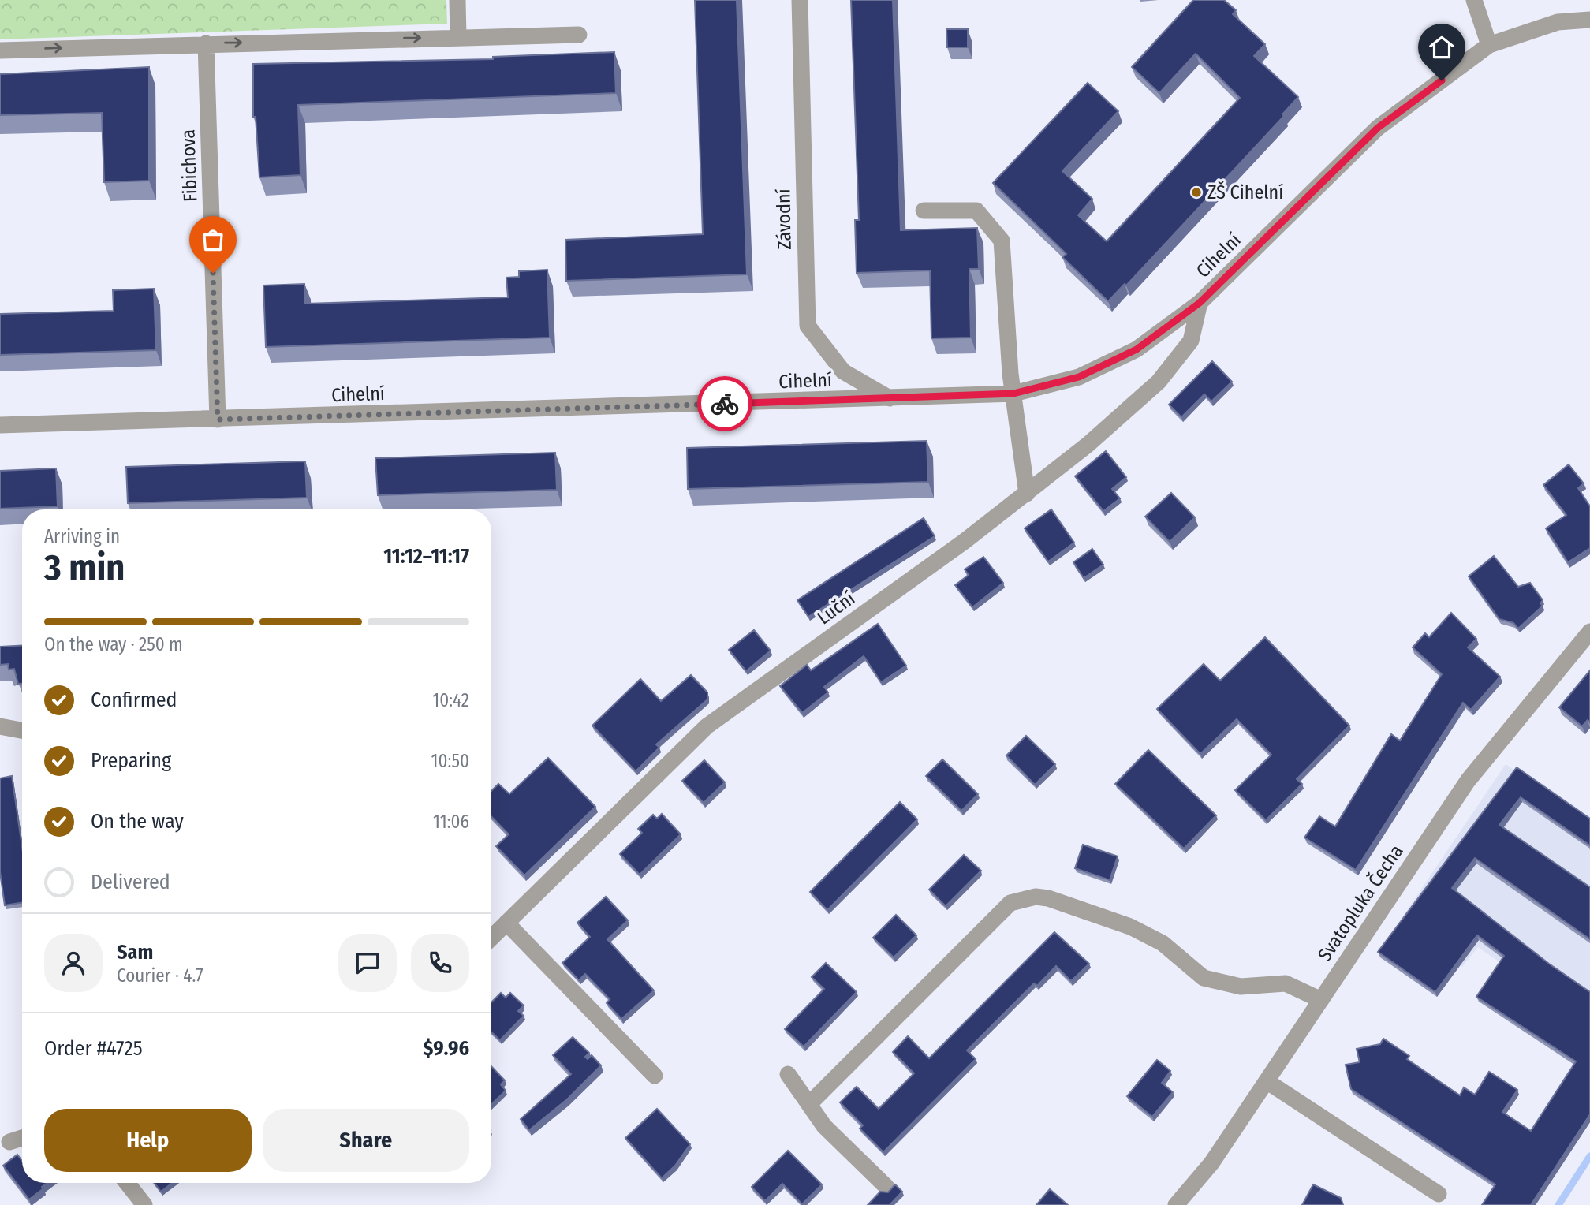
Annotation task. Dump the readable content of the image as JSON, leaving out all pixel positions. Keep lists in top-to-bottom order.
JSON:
{
  "streets": {
    "street": [
      "Fibichova",
      "Závodní",
      "Cihelní",
      "Luční",
      "Svatopluka Čecha"
    ]
  },
  "crossings": [
    ["Fibichova", "Cihelní"],
    ["Závodní", "Cihelní"],
    ["Cihelní", "Luční"]
  ],
  "places": ["ZŠ Cihelní"],
  "page": {
    "heading": ["3 min", "Arriving in", "11:12–11:17"],
    "panel": [
      "Sam",
      "Courier · 4.7",
      "Order #4725",
      "$9.96"
    ],
    "bar": "On the way · 250 m",
    "list": [
      ["Confirmed", "10:42"],
      ["Preparing", "10:50"],
      ["On the way", "11:06"],
      "Delivered"
    ],
    "buttons": ["Help", "Share"]
  }
}
